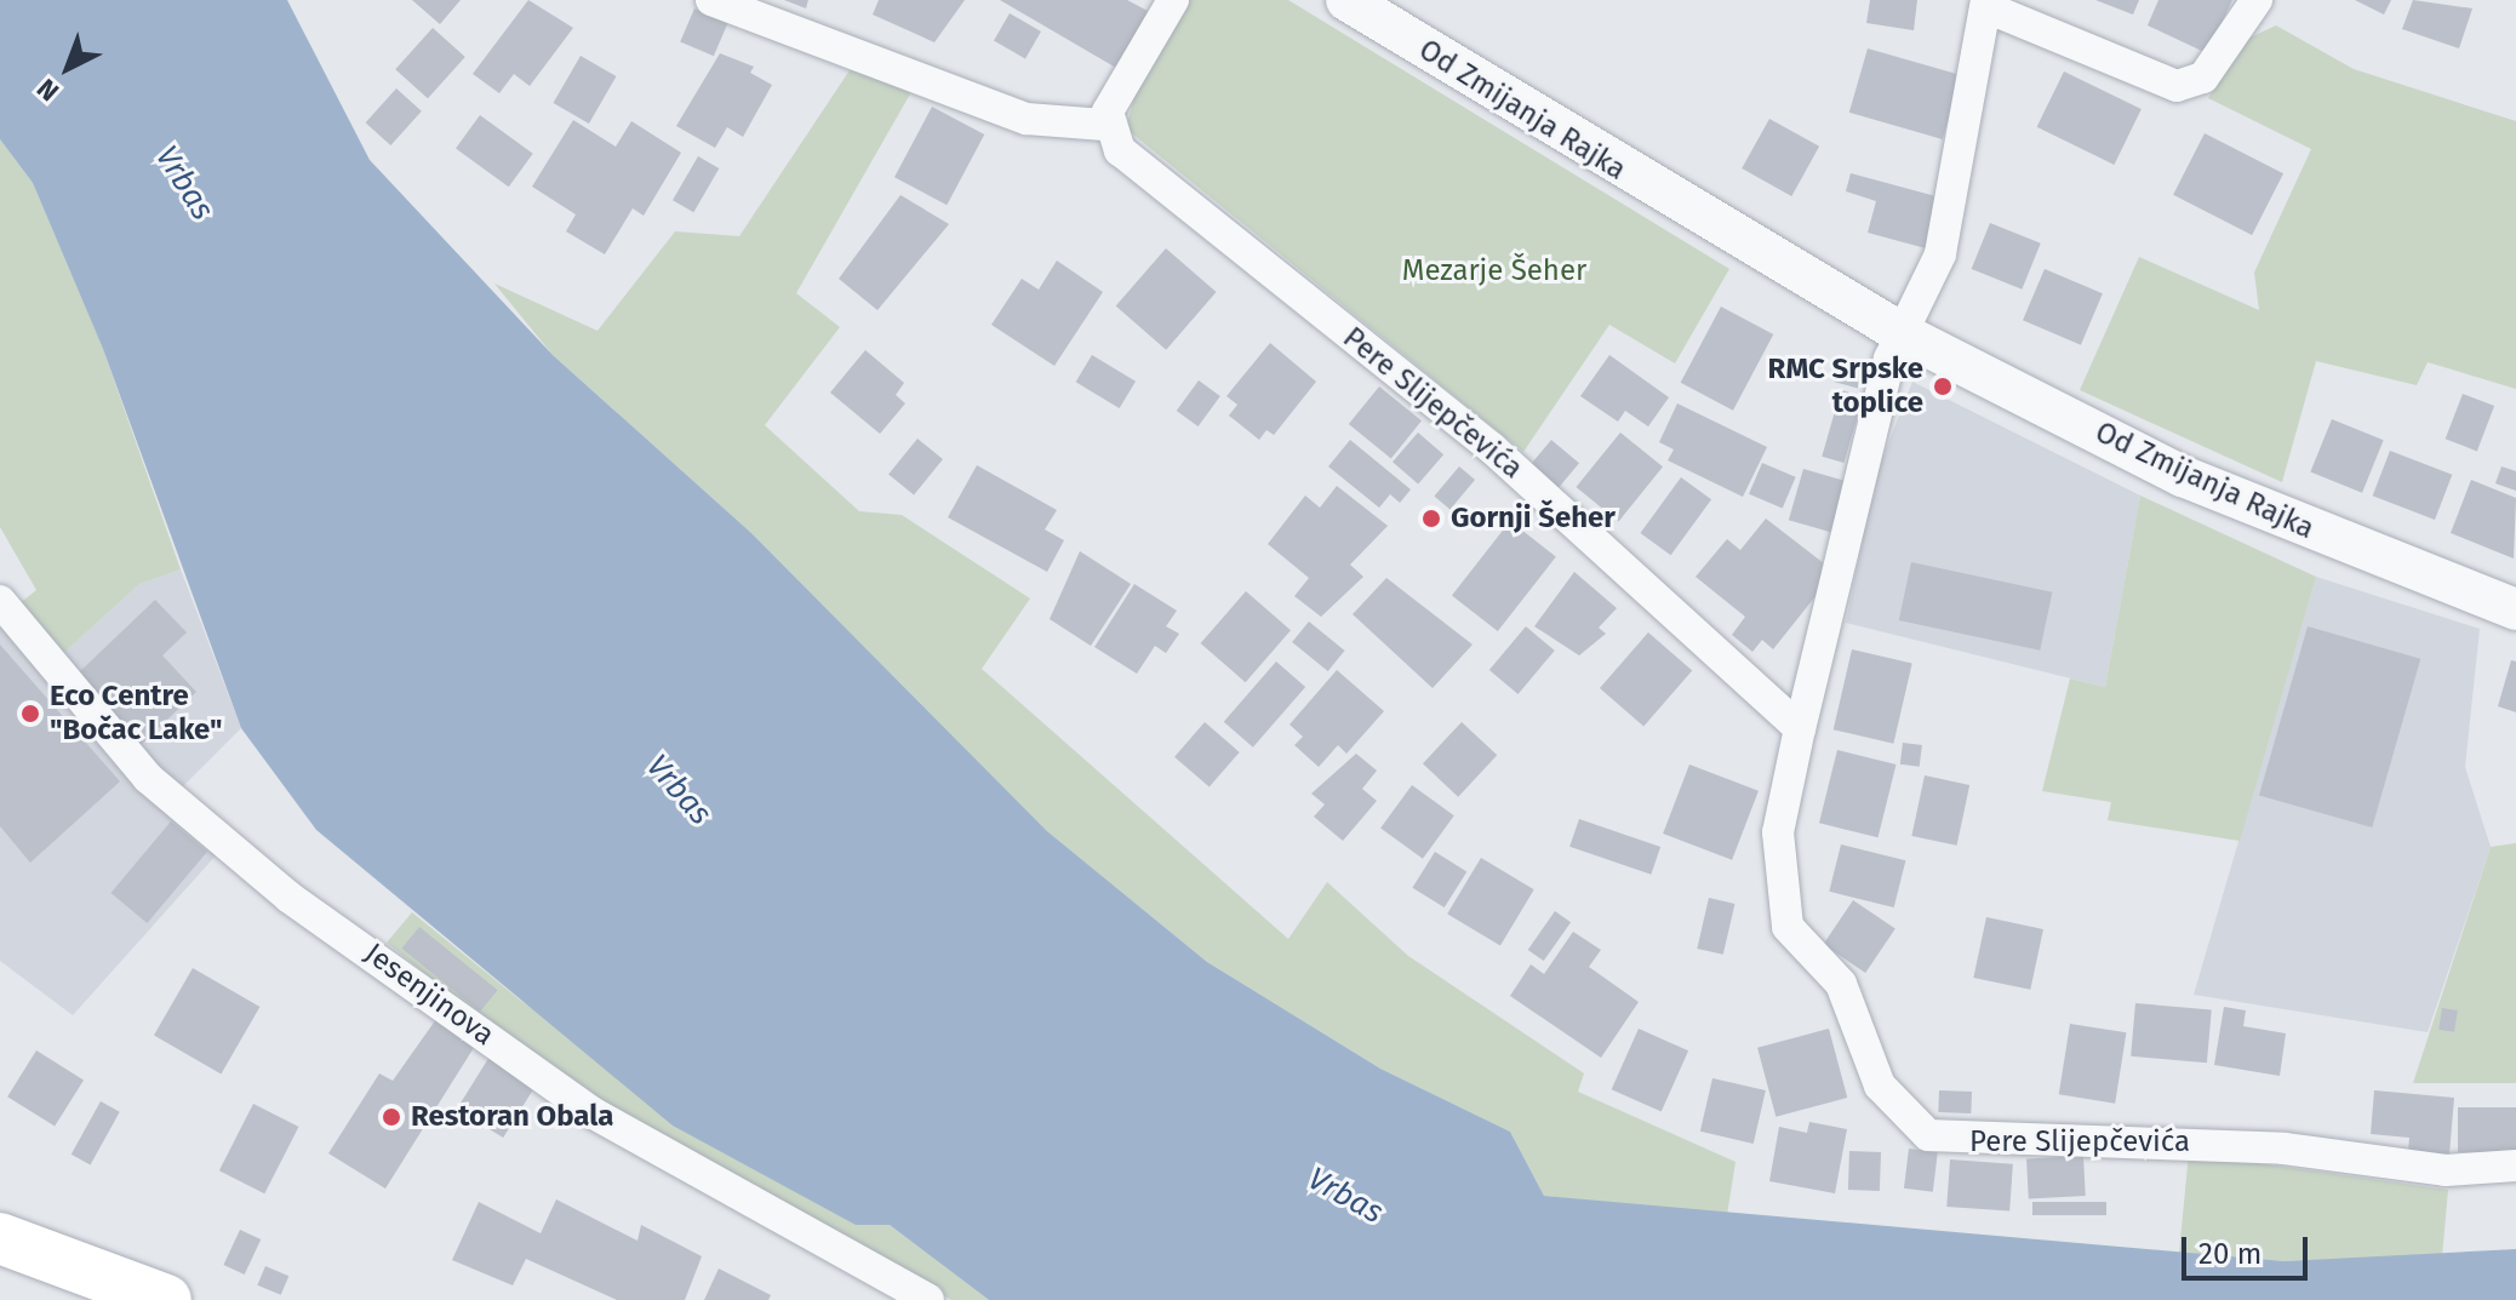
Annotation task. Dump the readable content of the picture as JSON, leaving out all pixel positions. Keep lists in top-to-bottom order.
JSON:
{
  "streets": {
    "street": ["Od Zmijanja Rajka", "Pere Slijepčevića", "Jesenjinova"]
  },
  "crossings": [
    ["Od Zmijanja Rajka", "Pere Slijepčevića"]
  ],
  "water": ["Vrbas"],
  "parks": ["Mezarje Šeher"],
  "places": [
    "RMC Srpske toplice",
    "Gornji Šeher",
    "Eco Centre \"Bočac Lake\"",
    "Restoran Obala"
  ],
  "scale_bar": "20 m",
  "north": "bottom left"
}
